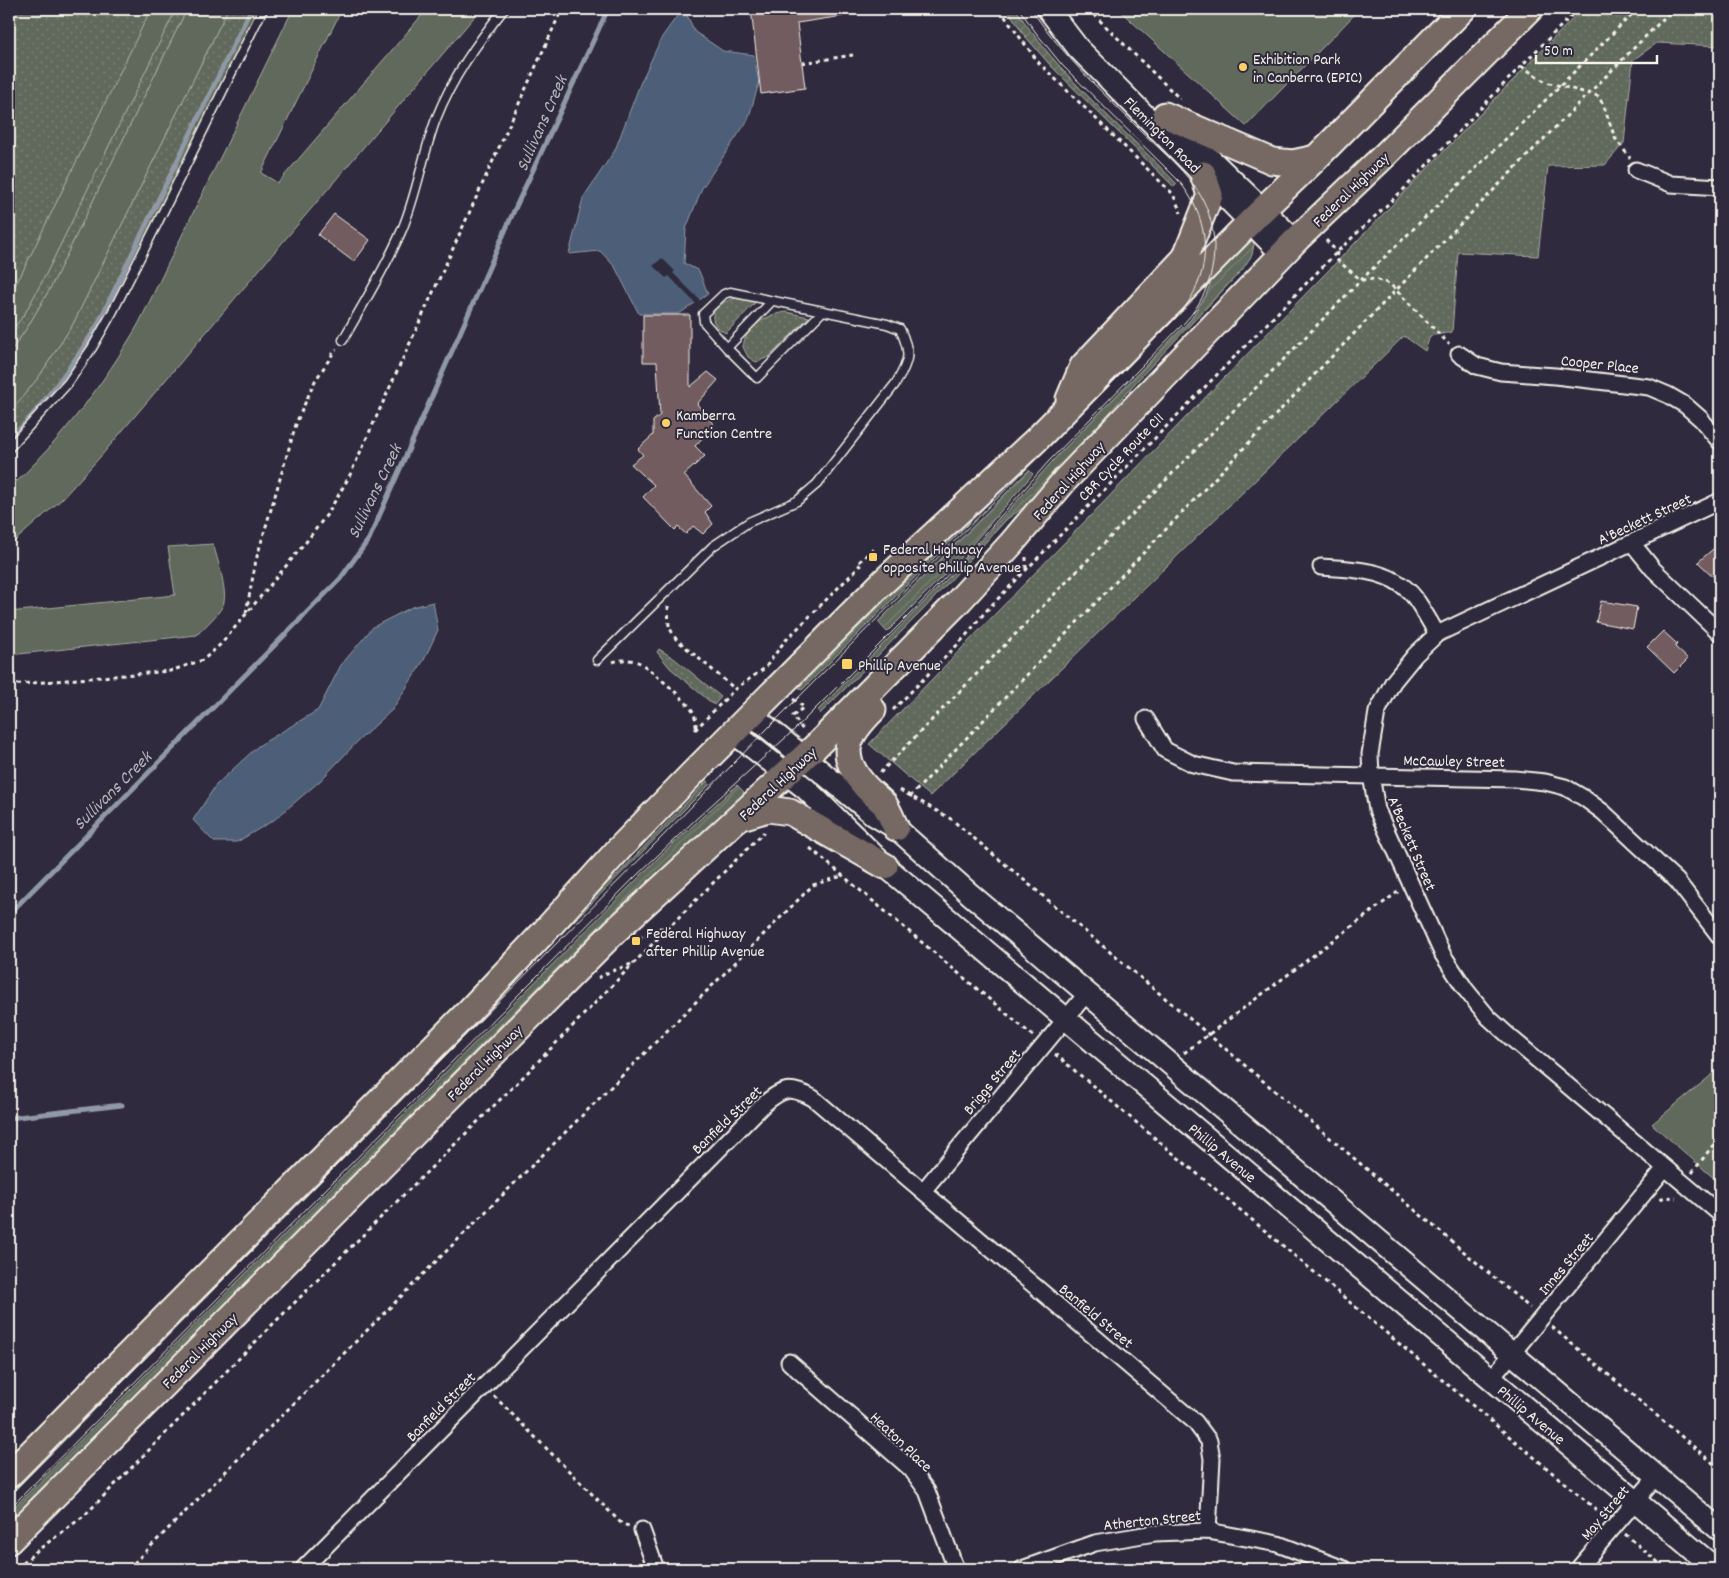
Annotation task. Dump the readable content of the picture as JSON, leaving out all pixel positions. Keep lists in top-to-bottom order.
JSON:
{
  "streets": {
    "highway": ["Federal Highway"],
    "main road": ["Flemington Road", "Phillip Avenue"],
    "street": [
      "Cooper Place",
      "A'Beckett Street",
      "McCawley Street",
      "Briggs Street",
      "Banfield Street",
      "Innes Street",
      "Heaton Place",
      "May Street",
      "Atherton Street"
    ],
    "path": ["CBR Cycle Route C11"]
  },
  "crossings": [
    ["Flemington Road", "Federal Highway"],
    ["Federal Highway", "Phillip Avenue"],
    ["A'Beckett Street", "McCawley Street"],
    ["A'Beckett Street", "Innes Street"],
    ["Briggs Street", "Banfield Street"],
    ["Briggs Street", "Phillip Avenue"],
    ["Banfield Street", "Atherton Street"],
    ["Phillip Avenue", "Innes Street"],
    ["Phillip Avenue", "May Street"]
  ],
  "water": ["Sullivans Creek"],
  "places": {
    "other": ["Exhibition Park in Canberra (EPIC)", "Kamberra Function Centre"],
    "transit": ["Federal Highway opposite Phillip Avenue", "Phillip Avenue", "Federal Highway after Phillip Avenue"]
  },
  "scale_bar": "50 m"
}
